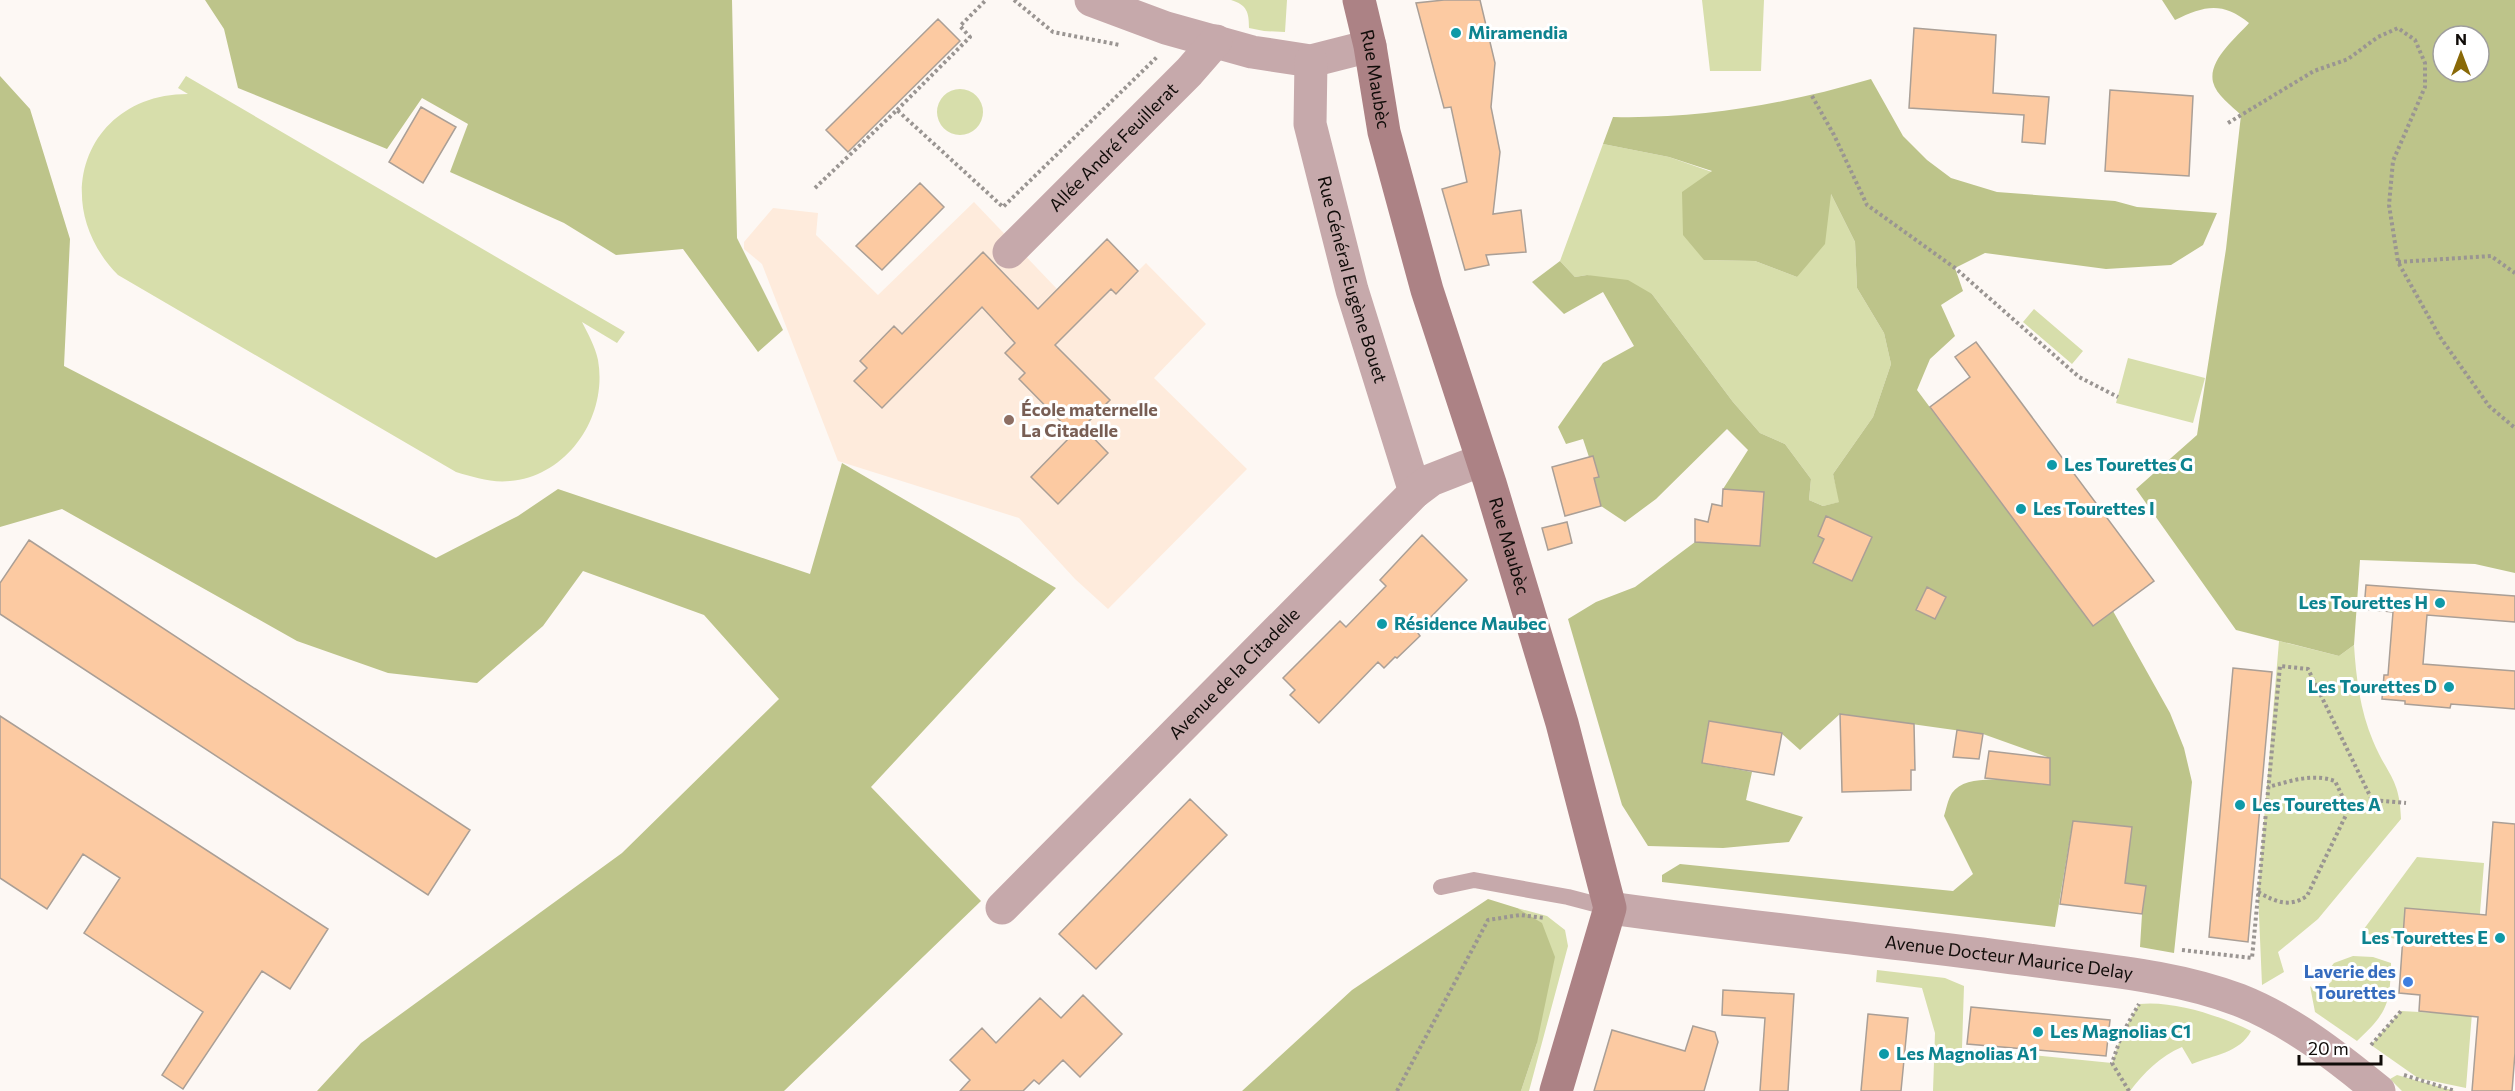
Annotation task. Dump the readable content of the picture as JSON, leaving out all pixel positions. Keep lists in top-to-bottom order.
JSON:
{
  "streets": {
    "main road": ["Rue Maubèc"],
    "street": [
      "Allée André Feuillerat",
      "Rue Général Eugène Bouet",
      "Avenue de la Citadelle",
      "Avenue Docteur Maurice Delay"
    ]
  },
  "crossings": [
    ["Rue Maubèc", "Avenue de la Citadelle"],
    ["Rue Maubèc", "Avenue Docteur Maurice Delay"],
    ["Rue Général Eugène Bouet", "Avenue de la Citadelle"]
  ],
  "places": [
    "Miramendia",
    "École maternelle La Citadelle",
    "Les Tourettes G",
    "Les Tourettes I",
    "Les Tourettes H",
    "Résidence Maubec",
    "Les Tourettes D",
    "Les Tourettes A",
    "Les Tourettes E",
    "Laverie des Tourettes",
    "Les Magnolias C1",
    "Les Magnolias A1"
  ],
  "scale_bar": "20 m",
  "north": "top"
}
